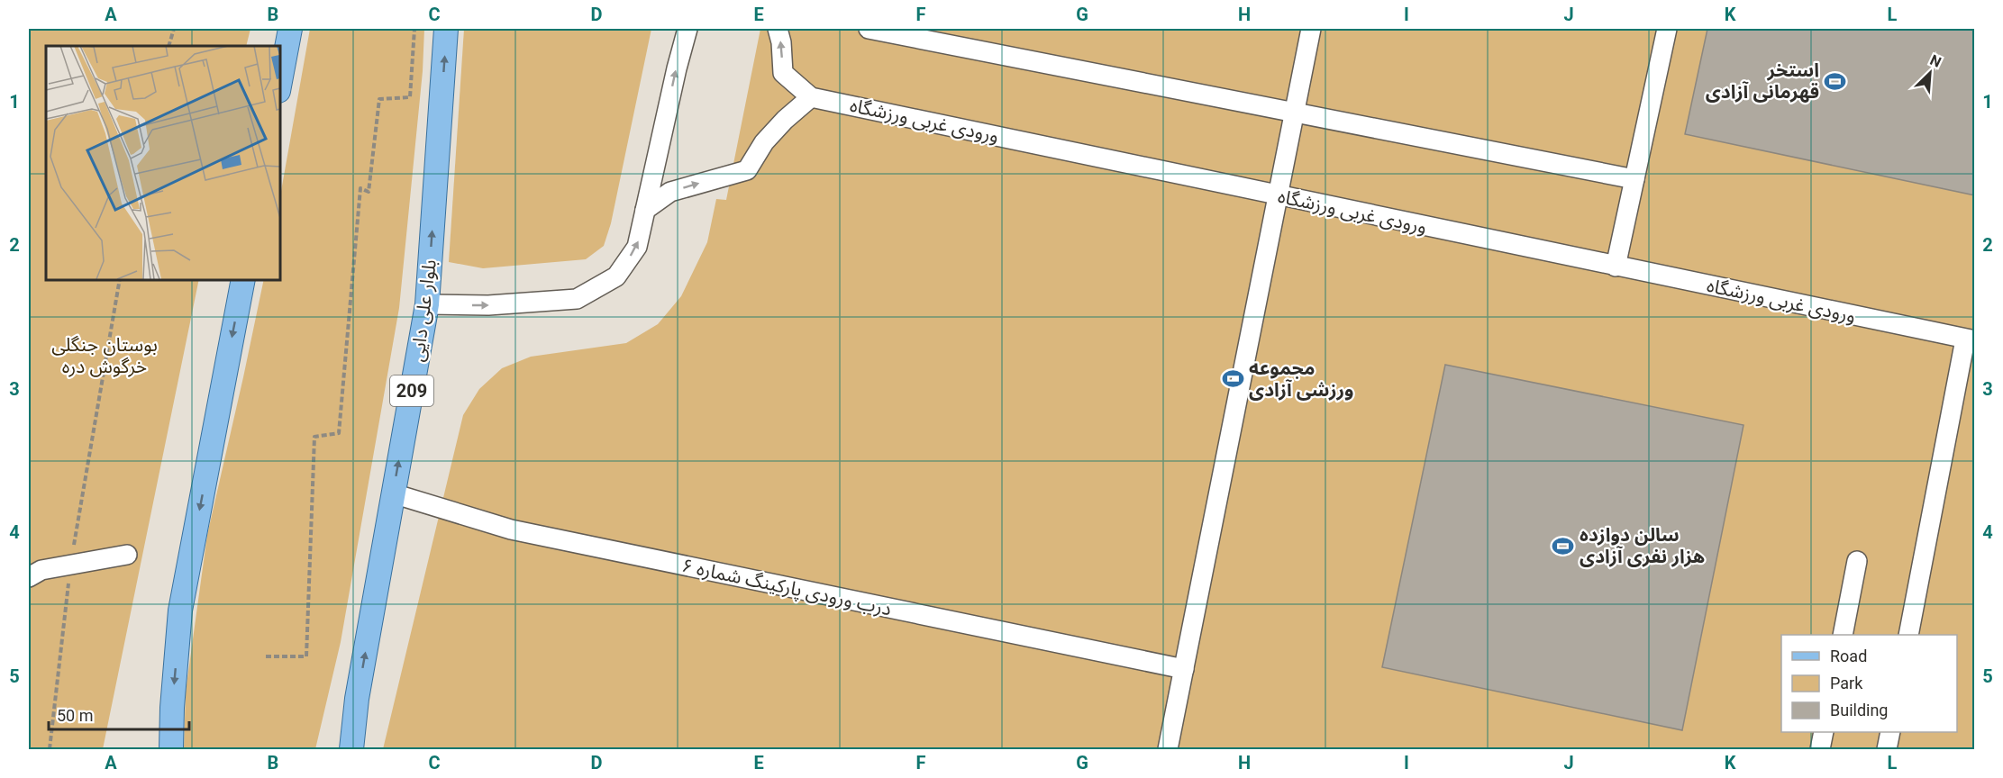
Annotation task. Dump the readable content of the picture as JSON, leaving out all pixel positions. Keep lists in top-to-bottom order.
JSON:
{
  "streets": {
    "main road": ["بلوار علی دایی", "209"],
    "lane": ["ورودی غربی ورزشگاه", "درب ورودی پارکینگ شماره ۶"]
  },
  "crossings": [
    ["بلوار علی دایی", "درب ورودی پارکینگ شماره ۶"]
  ],
  "parks": ["بوستان جنگلی خرگوش دره"],
  "places": {
    "sports": ["استخر قهرمانی آزادی", "مجموعه ورزشی آزادی", "سالن دوازده هزار نفری آزادی"]
  },
  "legend": ["Road", "Park", "Building"],
  "scale_bar": "50 m",
  "north": "top right",
  "grid": {
    "columns": [
      "A",
      "B",
      "C",
      "D",
      "E",
      "F",
      "G",
      "H",
      "I",
      "J",
      "K",
      "L"
    ],
    "rows": [
      "1",
      "2",
      "3",
      "4",
      "5"
    ]
  }
}
